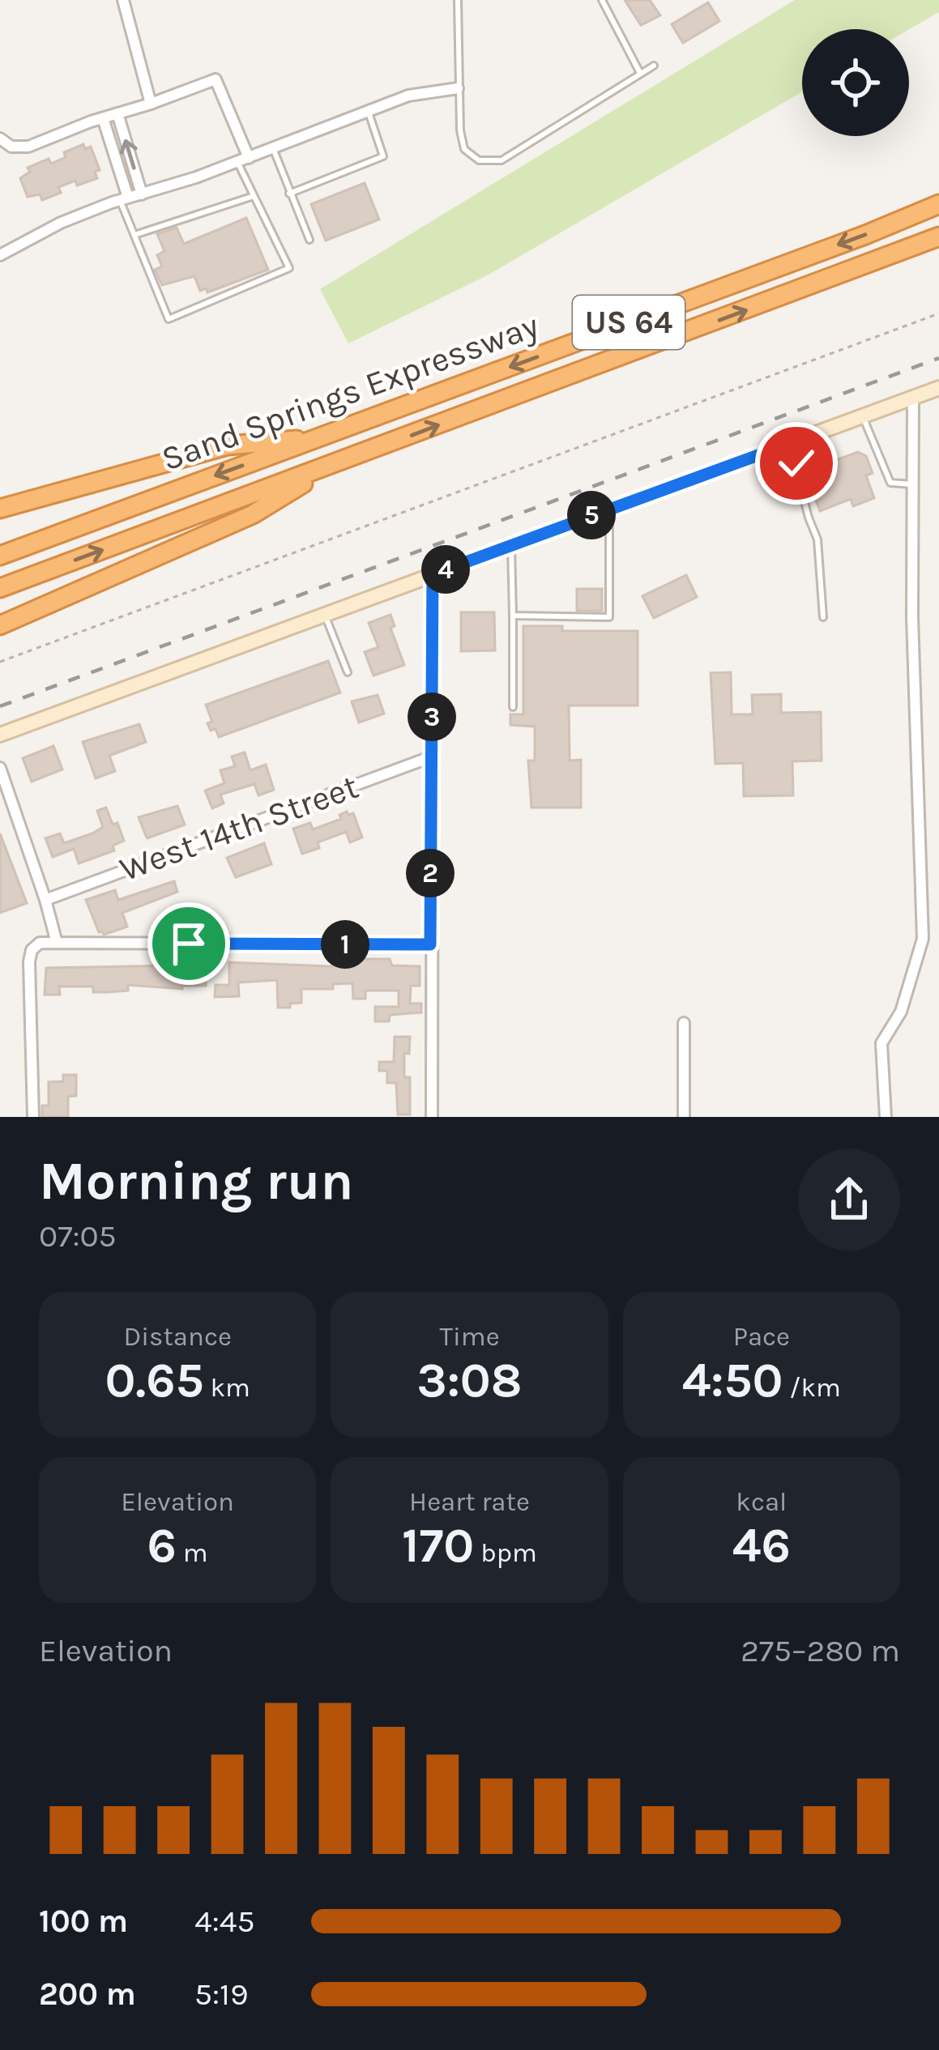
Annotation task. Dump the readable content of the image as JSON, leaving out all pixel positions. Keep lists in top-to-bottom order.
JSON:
{
  "streets": {
    "highway": ["US 64", "Sand Springs Expressway"],
    "street": ["West 14th Street"]
  },
  "page": {
    "pins": [
      "5",
      "4",
      "3",
      "2",
      "1"
    ],
    "heading": ["Morning run", "07:05"],
    "stats": [
      ["Distance", "0.65 km"],
      ["Time", "3:08"],
      ["Pace", "4:50 /km"],
      ["Elevation", "6 m"],
      ["Heart rate", "170 bpm"],
      ["kcal", "46"]
    ],
    "chart": ["Elevation", "275–280 m"],
    "list": [
      {
        "name": "100 m",
        "note": "4:45"
      },
      {
        "name": "200 m",
        "note": "5:19"
      }
    ]
  }
}
